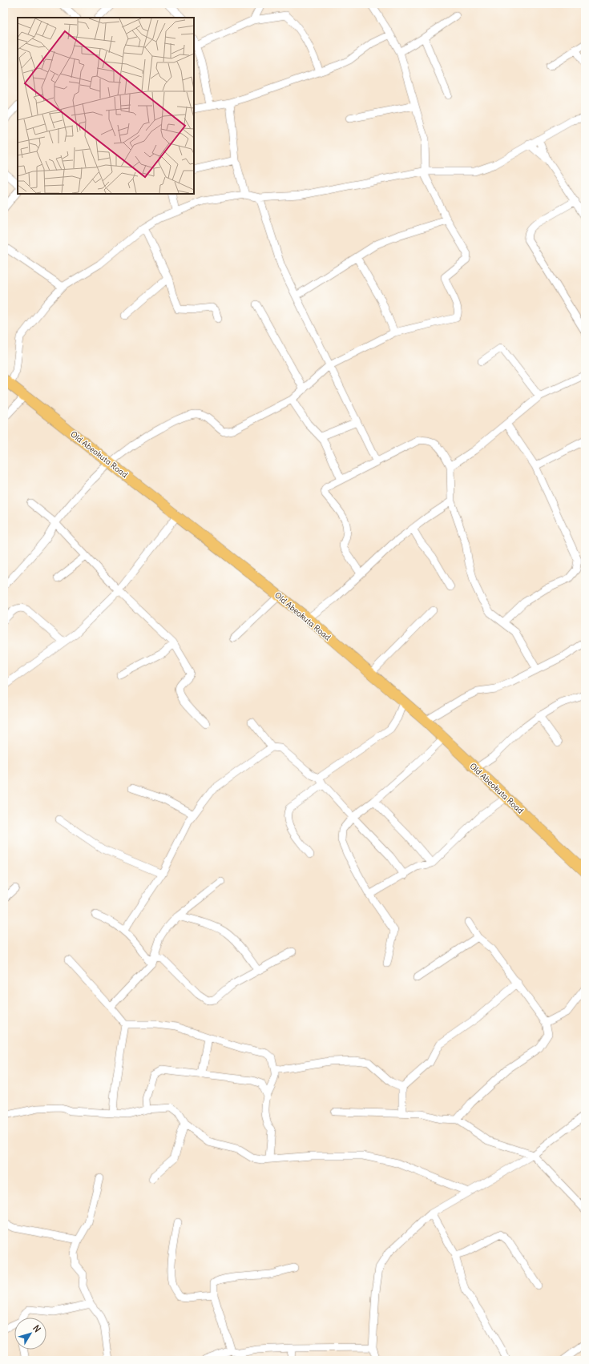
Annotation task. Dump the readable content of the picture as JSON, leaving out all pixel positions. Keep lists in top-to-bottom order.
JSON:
{
  "streets": {
    "highway": ["Old Abeokuta Road"]
  },
  "north": "top right"
}
